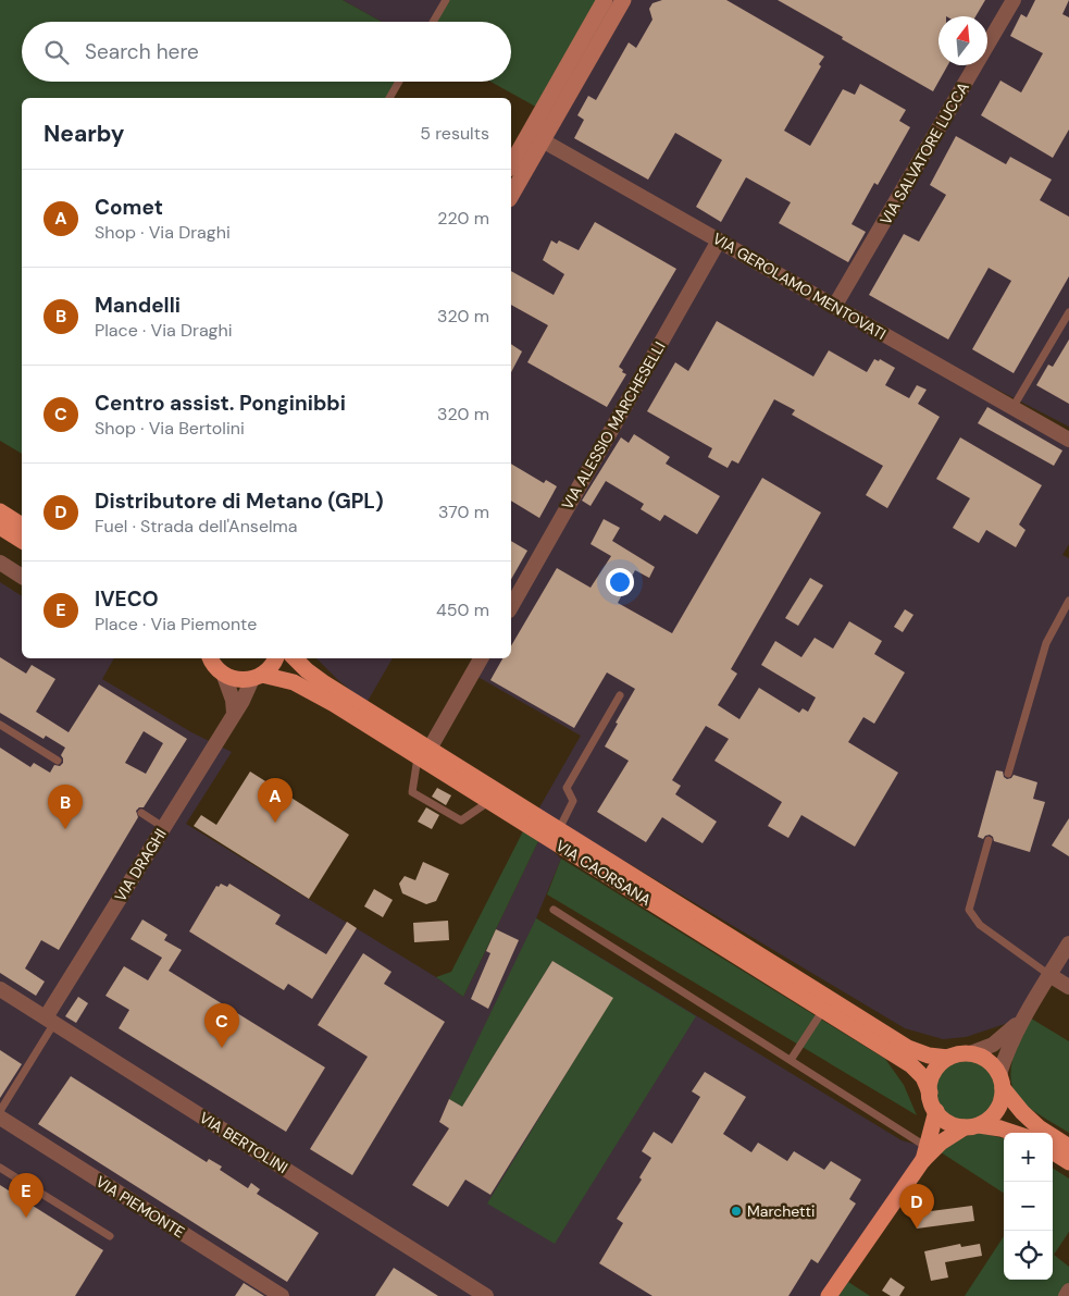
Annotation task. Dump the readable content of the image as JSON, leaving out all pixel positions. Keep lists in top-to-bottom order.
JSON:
{
  "streets": {
    "main road": ["VIA CAORSANA"],
    "street": [
      "VIA SALVATORE LUCCA",
      "VIA GEROLAMO MENTOVATI",
      "VIA ALESSIO MARCHESELLI",
      "VIA DRAGHI",
      "VIA BERTOLINI",
      "VIA PIEMONTE"
    ]
  },
  "crossings": [
    ["VIA SALVATORE LUCCA", "VIA GEROLAMO MENTOVATI"],
    ["VIA GEROLAMO MENTOVATI", "VIA ALESSIO MARCHESELLI"],
    ["VIA DRAGHI", "VIA CAORSANA"],
    ["VIA DRAGHI", "VIA BERTOLINI"]
  ],
  "places": ["Marchetti"],
  "north": "top",
  "page": {
    "search": "Search here",
    "heading": ["Nearby", "5 results"],
    "list": [
      {
        "mark": "A",
        "name": "Comet",
        "note": "Shop · Via Draghi",
        "value": "220 m"
      },
      {
        "mark": "B",
        "name": "Mandelli",
        "note": "Place · Via Draghi",
        "value": "320 m"
      },
      {
        "mark": "C",
        "name": "Centro assist. Ponginibbi",
        "note": "Shop · Via Bertolini",
        "value": "320 m"
      },
      {
        "mark": "D",
        "name": "Distributore di Metano (GPL)",
        "note": "Fuel · Strada dell'Anselma",
        "value": "370 m"
      },
      {
        "mark": "E",
        "name": "IVECO",
        "note": "Place · Via Piemonte",
        "value": "450 m"
      }
    ],
    "pins": [
      "A",
      "B",
      "C",
      "E",
      "D"
    ],
    "map_buttons": ["+", "−"]
  }
}
